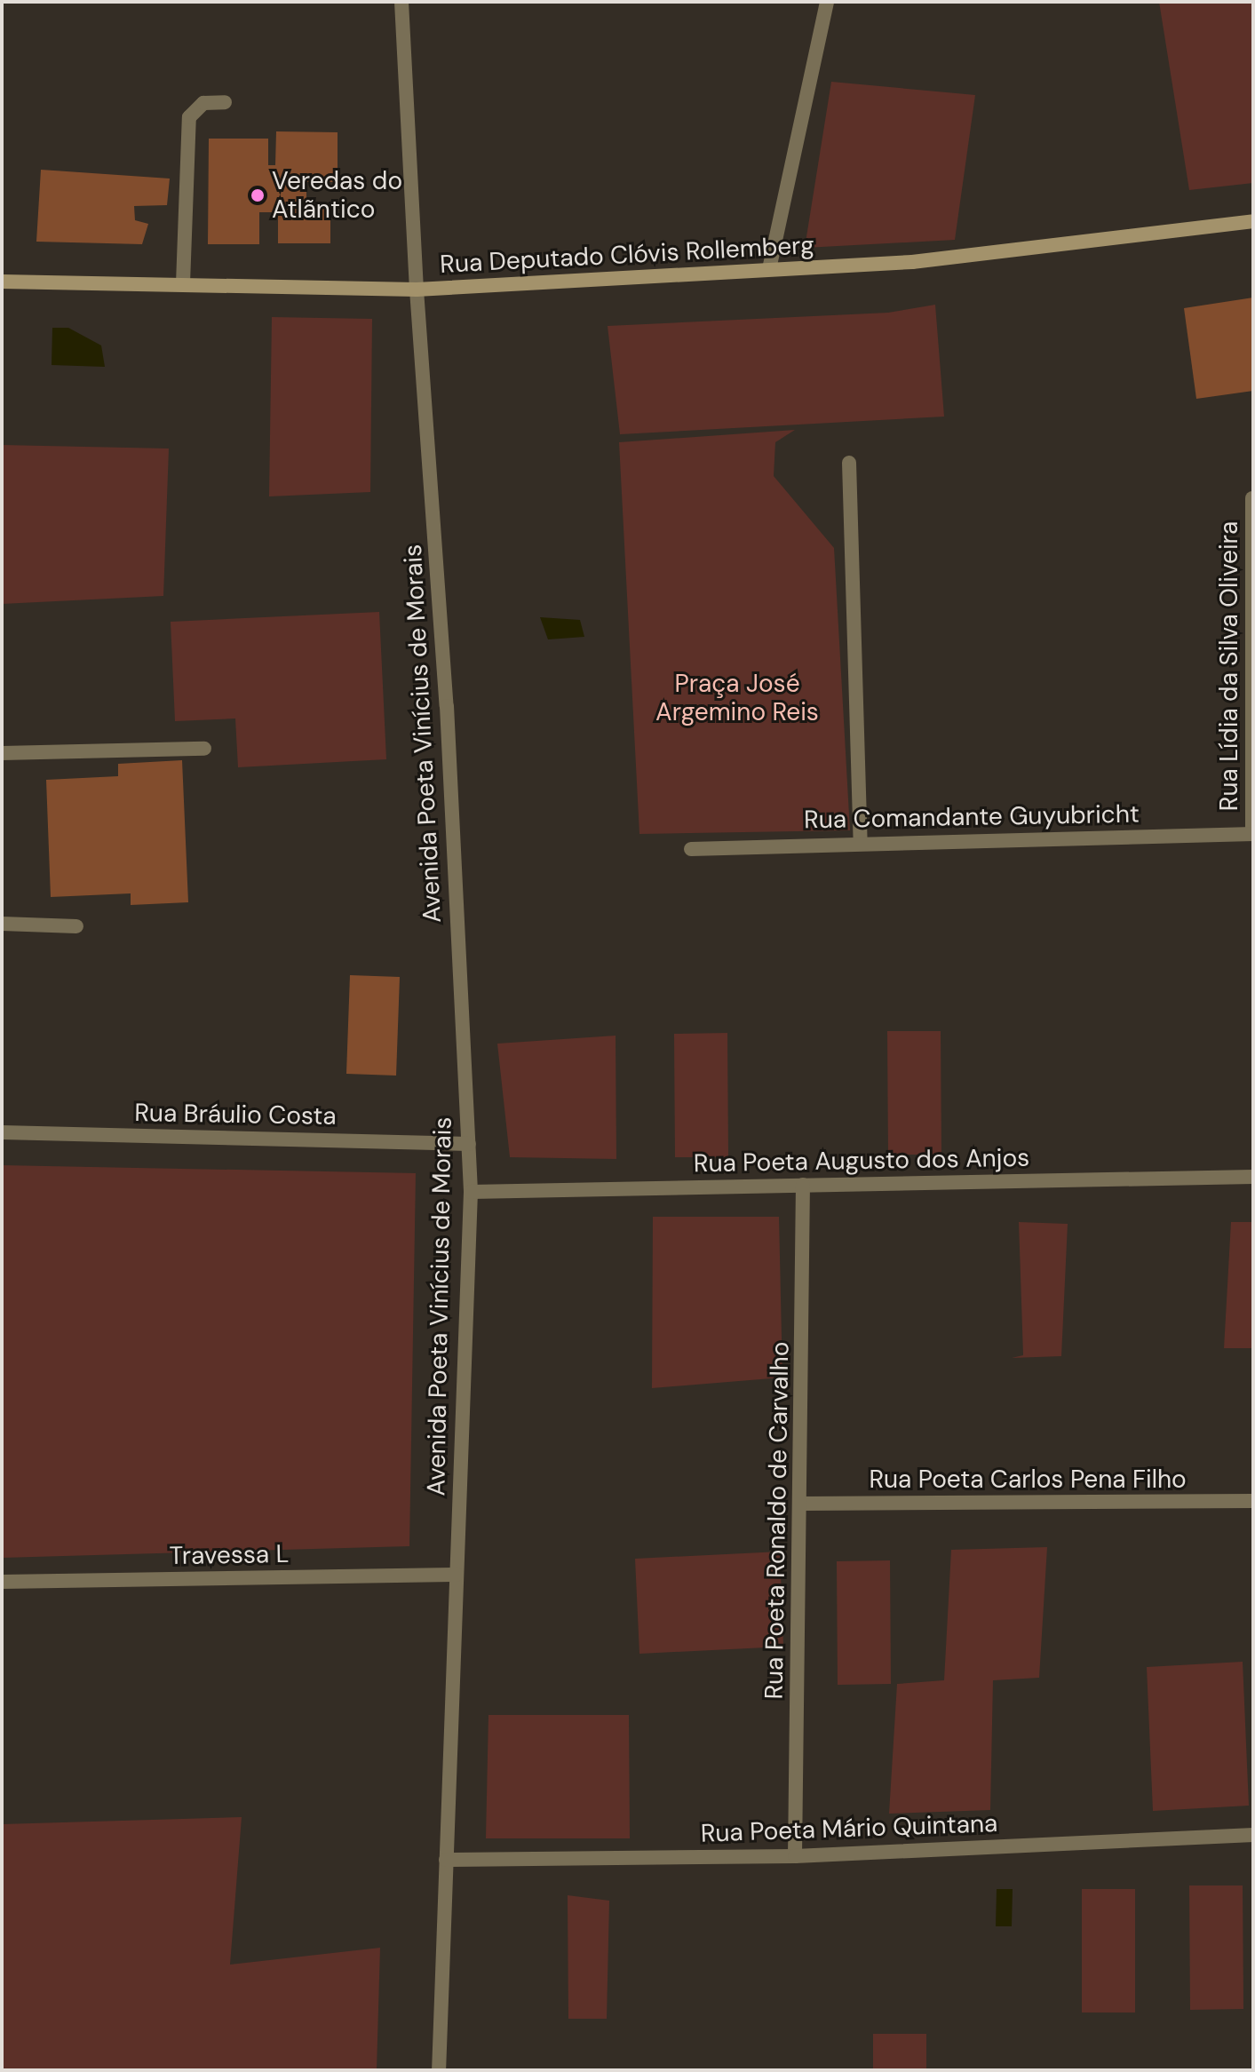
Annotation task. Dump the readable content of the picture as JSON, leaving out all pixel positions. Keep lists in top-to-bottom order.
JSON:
{
  "streets": {
    "street": [
      "Rua Deputado Clóvis Rollemberg",
      "Rua Lídia da Silva Oliveira",
      "Avenida Poeta Vinícius de Morais",
      "Rua Comandante Guyubricht",
      "Rua Bráulio Costa",
      "Rua Poeta Augusto dos Anjos",
      "Rua Poeta Carlos Pena Filho",
      "Rua Poeta Ronaldo de Carvalho",
      "Travessa L",
      "Rua Poeta Mário Quintana"
    ]
  },
  "crossings": [
    ["Rua Deputado Clóvis Rollemberg", "Avenida Poeta Vinícius de Morais"],
    ["Rua Lídia da Silva Oliveira", "Rua Comandante Guyubricht"],
    ["Avenida Poeta Vinícius de Morais", "Rua Bráulio Costa"],
    ["Avenida Poeta Vinícius de Morais", "Rua Poeta Augusto dos Anjos"],
    ["Avenida Poeta Vinícius de Morais", "Travessa L"],
    ["Avenida Poeta Vinícius de Morais", "Rua Poeta Mário Quintana"],
    ["Rua Poeta Augusto dos Anjos", "Rua Poeta Ronaldo de Carvalho"],
    ["Rua Poeta Carlos Pena Filho", "Rua Poeta Ronaldo de Carvalho"],
    ["Rua Poeta Ronaldo de Carvalho", "Rua Poeta Mário Quintana"]
  ],
  "parks": ["Praça José Argemino Reis"],
  "places": ["Veredas do Atlãntico"]
}
